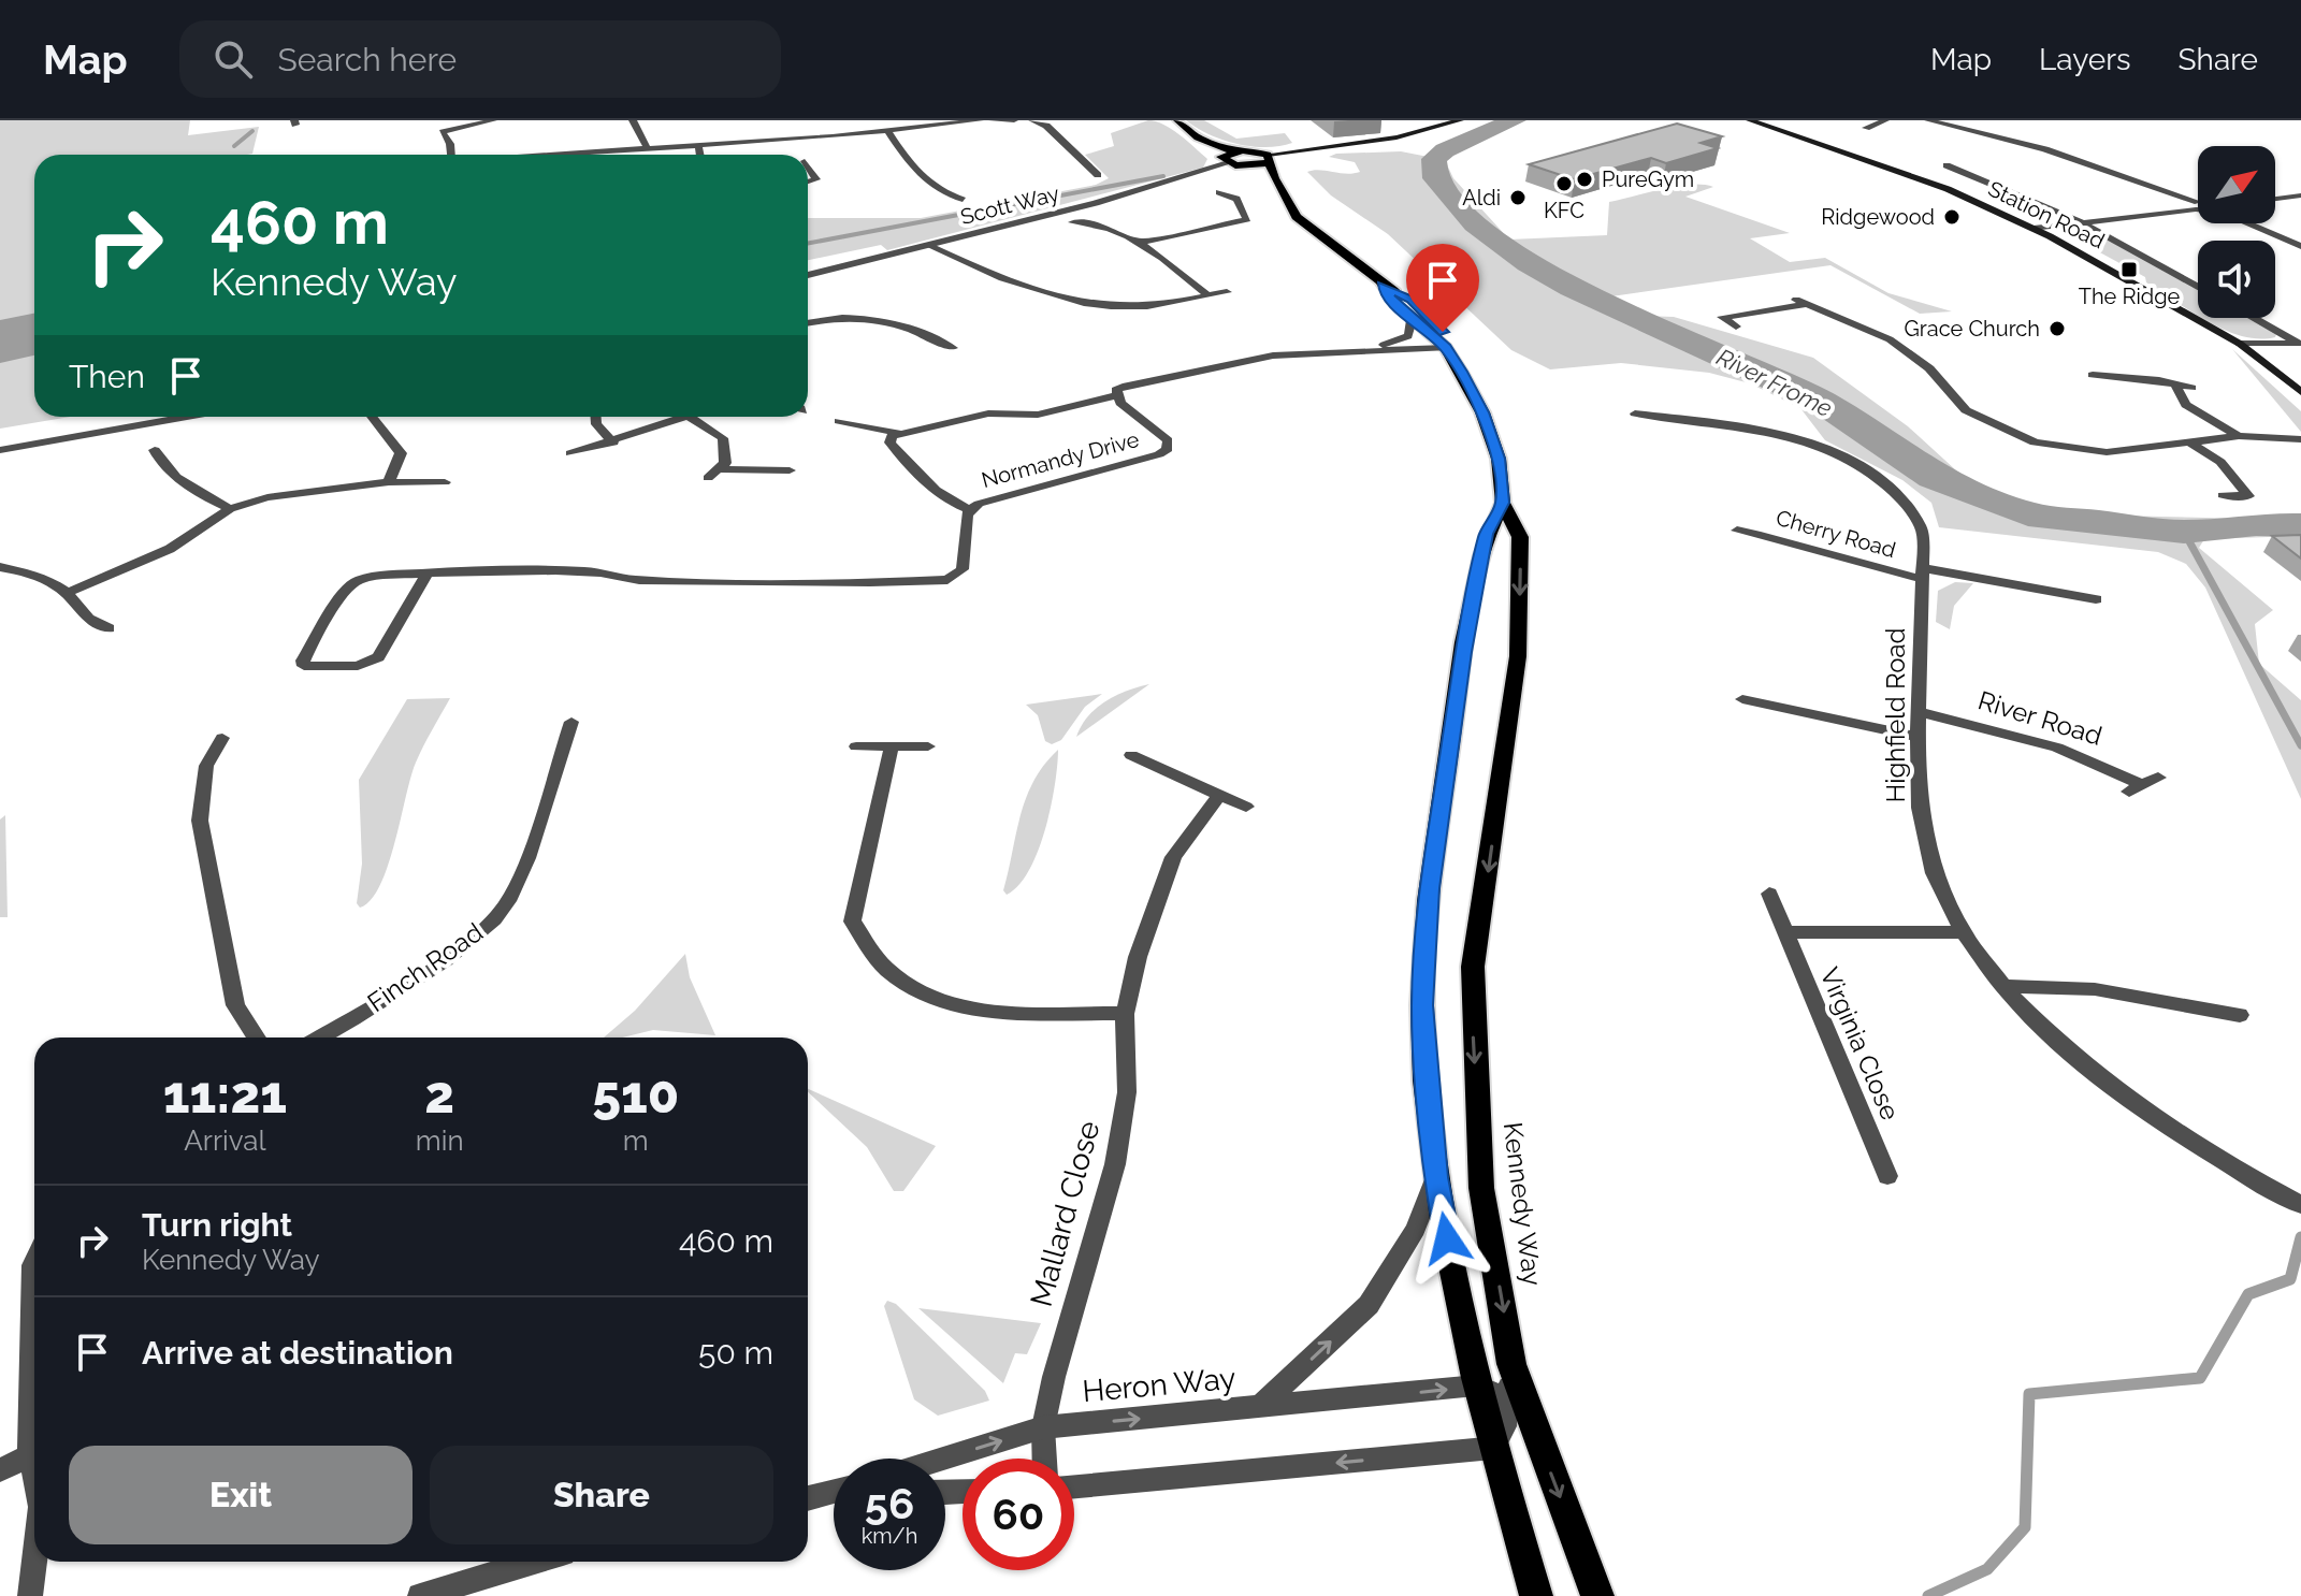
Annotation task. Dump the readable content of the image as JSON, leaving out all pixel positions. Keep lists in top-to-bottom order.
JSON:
{
  "streets": {
    "main road": ["Station Road", "Kennedy Way"],
    "street": [
      "Scott Way",
      "Normandy Drive",
      "Cherry Road",
      "Highfield Road",
      "River Road",
      "Finch Road",
      "Virginia Close",
      "Mallard Close",
      "Heron Way"
    ]
  },
  "crossings": [
    ["Normandy Drive", "Kennedy Way"],
    ["Cherry Road", "Highfield Road"],
    ["Highfield Road", "River Road"],
    ["Highfield Road", "Virginia Close"],
    ["Kennedy Way", "Heron Way"],
    ["Mallard Close", "Heron Way"]
  ],
  "water": ["River Frome"],
  "places": {
    "other": [
      "PureGym",
      "KFC",
      "Aldi",
      "Ridgewood",
      "Grace Church"
    ],
    "transit": ["The Ridge"]
  },
  "north": "top right",
  "page": {
    "header": "Map",
    "search": "Search here",
    "nav": ["Map", "Layers", "Share"],
    "turn": ["460 m", "Kennedy Way"],
    "then": "Then",
    "eta": [
      "11:21",
      "Arrival",
      "2",
      "min",
      "510",
      "m"
    ],
    "list": [
      {
        "name": "Turn right",
        "note": "Kennedy Way",
        "value": "460 m"
      },
      {
        "name": "Arrive at destination",
        "value": "50 m"
      }
    ],
    "buttons": ["Exit", "Share"],
    "speed": "56 km/h",
    "limit": "60"
  }
}
